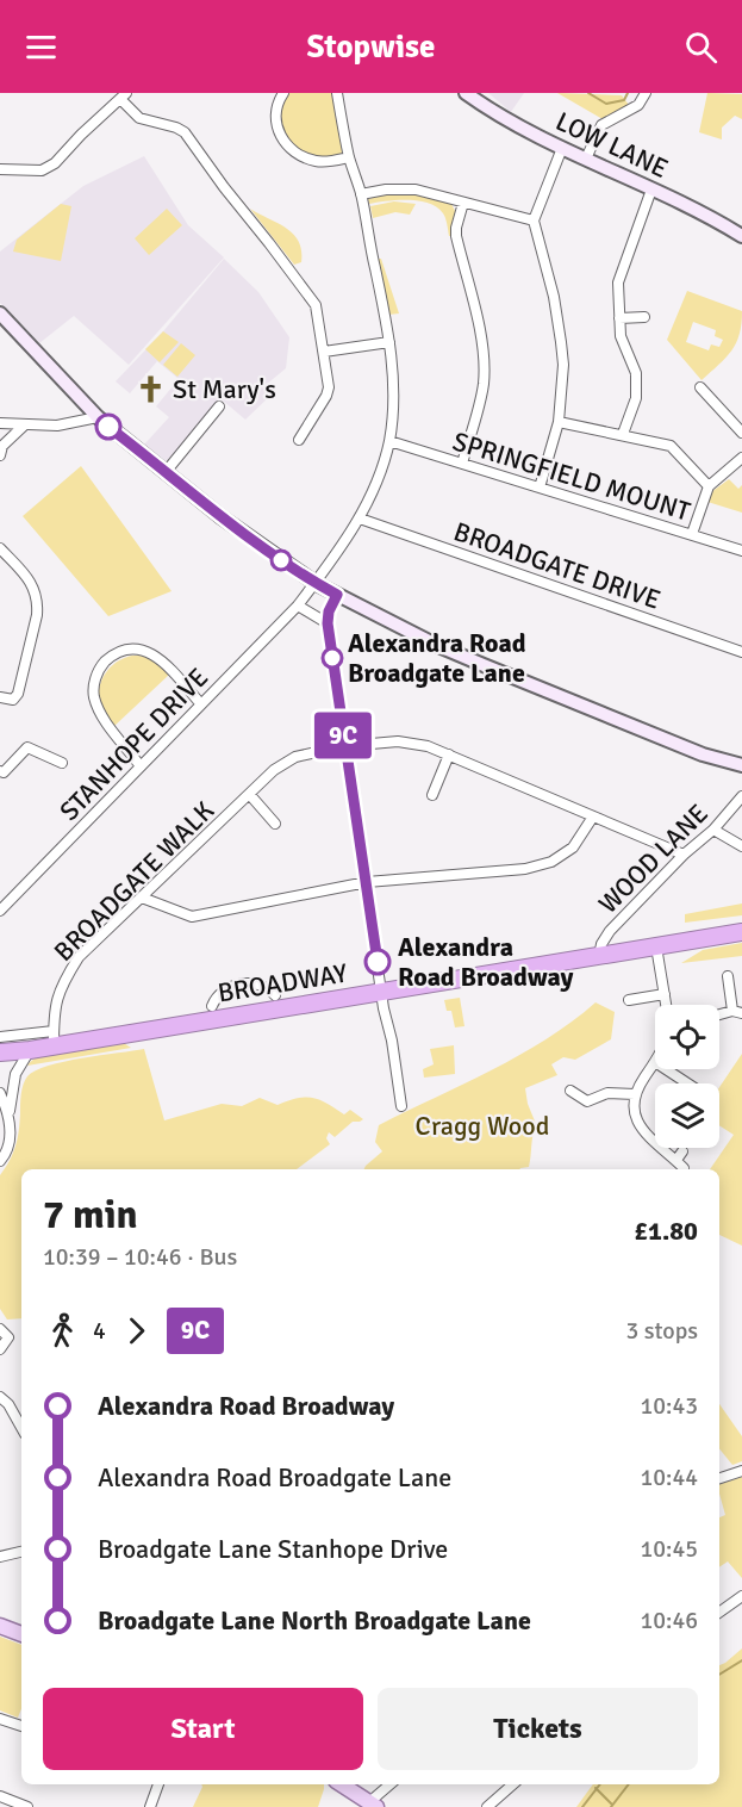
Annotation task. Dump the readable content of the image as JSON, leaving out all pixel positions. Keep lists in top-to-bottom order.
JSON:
{
  "streets": {
    "highway": ["BROADWAY"],
    "street": [
      "LOW LANE",
      "SPRINGFIELD MOUNT",
      "BROADGATE DRIVE",
      "STANHOPE DRIVE",
      "WOOD LANE",
      "BROADGATE WALK"
    ]
  },
  "crossings": [
    ["SPRINGFIELD MOUNT", "STANHOPE DRIVE"],
    ["BROADGATE DRIVE", "STANHOPE DRIVE"],
    ["WOOD LANE", "BROADGATE WALK"],
    ["WOOD LANE", "BROADWAY"],
    ["BROADGATE WALK", "BROADWAY"]
  ],
  "parks": ["Cragg Wood"],
  "places": {
    "church": ["St Mary's"],
    "other": ["Alexandra Road Broadgate Lane", "Alexandra Road Broadway"]
  },
  "lines": ["bus line 9C"],
  "page": {
    "header": "Stopwise",
    "on_map": "9C",
    "heading": ["7 min", "10:39 – 10:46 · Bus", "£1.80"],
    "legs": ["4", "9C", "3 stops"],
    "list": [
      {
        "name": "Alexandra Road Broadway",
        "value": "10:43"
      },
      {
        "name": "Alexandra Road Broadgate Lane",
        "value": "10:44"
      },
      {
        "name": "Broadgate Lane Stanhope Drive",
        "value": "10:45"
      },
      {
        "name": "Broadgate Lane North Broadgate Lane",
        "value": "10:46"
      }
    ],
    "buttons": ["Start", "Tickets"]
  }
}
